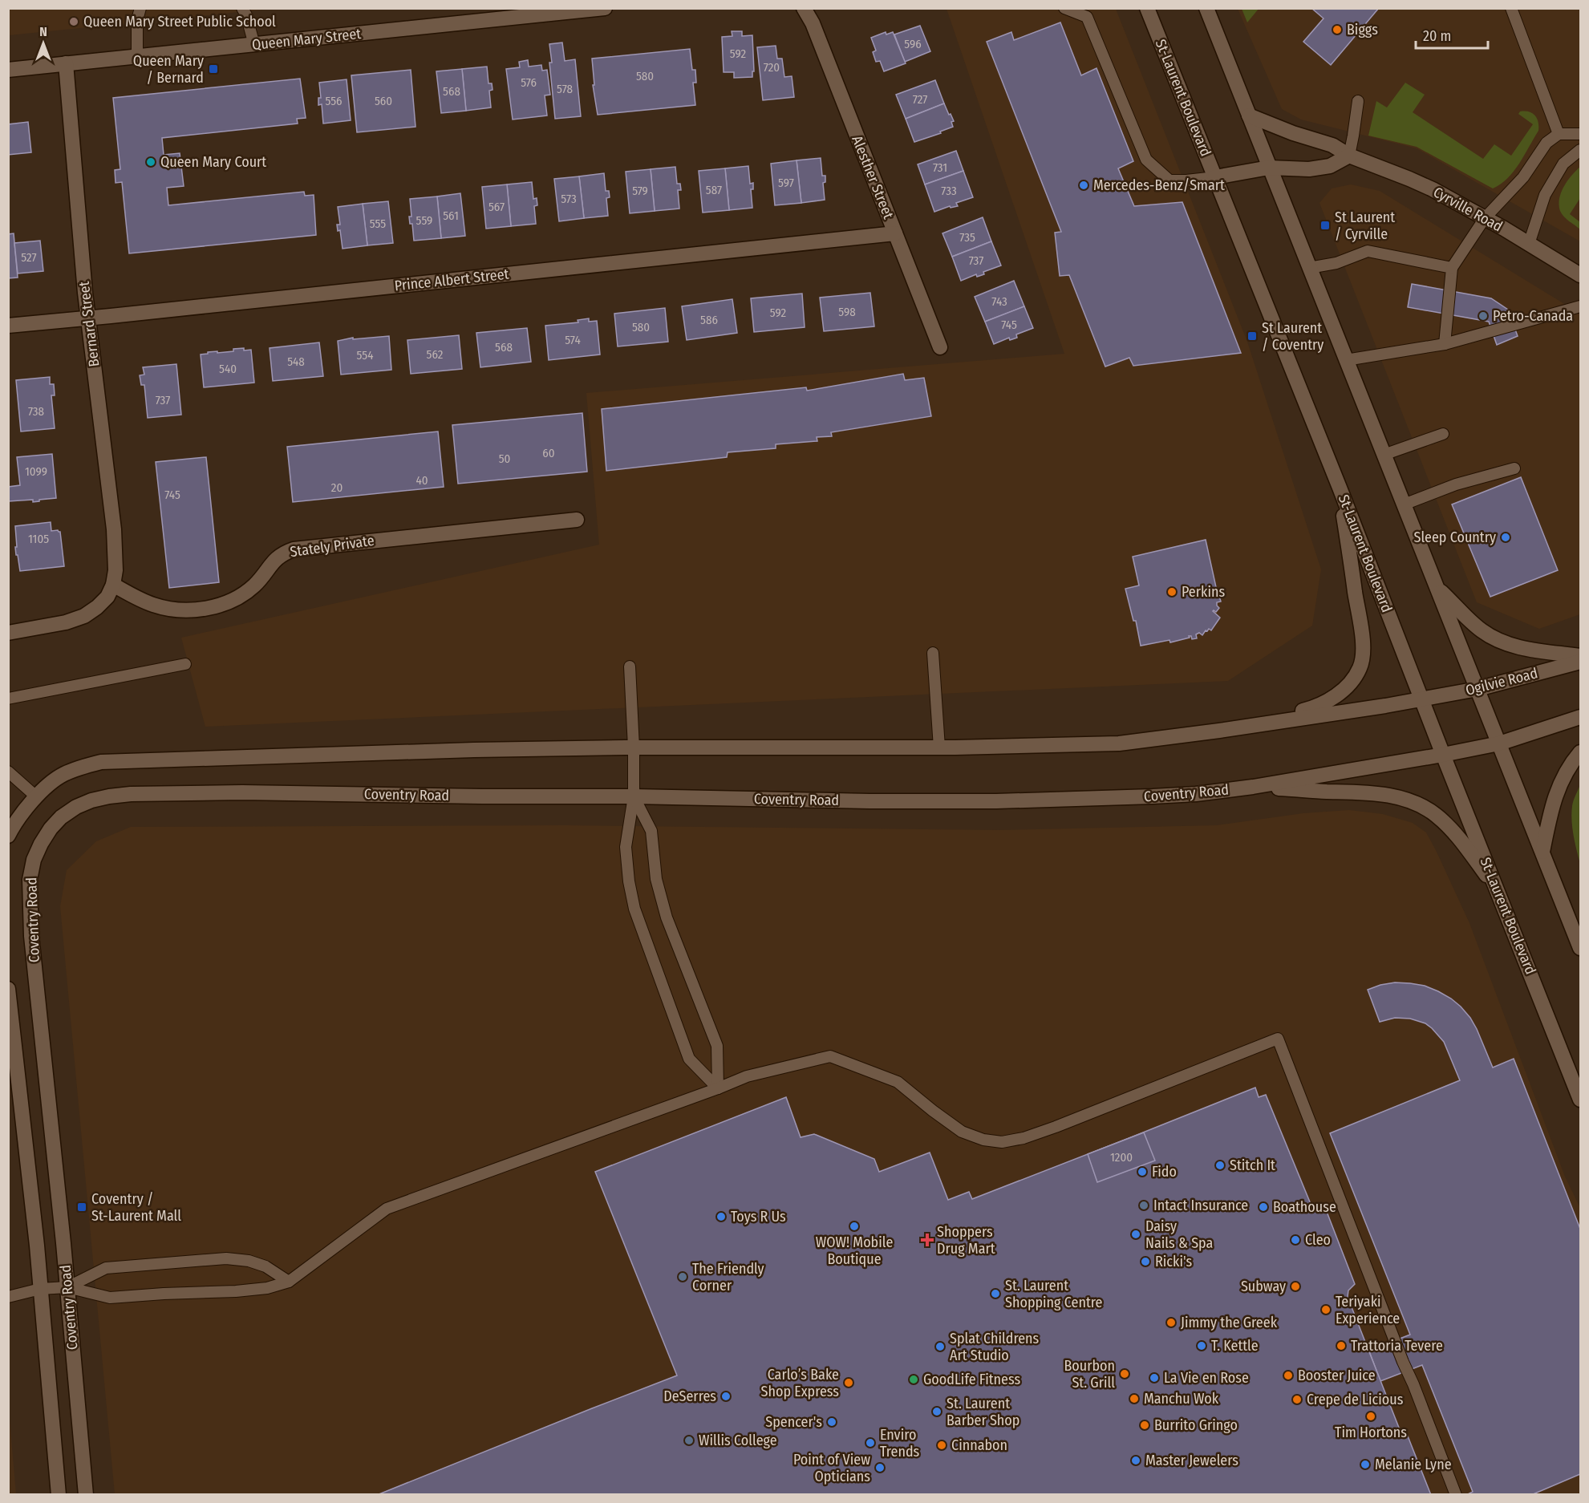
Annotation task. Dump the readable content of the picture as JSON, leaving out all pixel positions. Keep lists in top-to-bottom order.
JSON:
{
  "streets": {
    "main road": [
      "Queen Mary Street",
      "St-Laurent Boulevard",
      "Alesther Street",
      "Cyrville Road",
      "Prince Albert Street",
      "Bernard Street",
      "Stately Private",
      "Ogilvie Road",
      "Coventry Road"
    ]
  },
  "crossings": [
    ["Queen Mary Street", "Bernard Street"],
    ["St-Laurent Boulevard", "Ogilvie Road"],
    ["St-Laurent Boulevard", "Coventry Road"],
    ["Alesther Street", "Prince Albert Street"],
    ["Prince Albert Street", "Bernard Street"],
    ["Bernard Street", "Stately Private"]
  ],
  "places": {
    "other": [
      "Queen Mary Street Public School",
      "Biggs",
      "Queen Mary Court",
      "Mercedes-Benz/Smart",
      "Petro-Canada",
      "Sleep Country",
      "Perkins",
      "Stitch It",
      "Fido",
      "Intact Insurance",
      "Boathouse",
      "Toys R Us",
      "WOW! Mobile Boutique",
      "Daisy Nails & Spa",
      "Cleo",
      "Ricki's",
      "The Friendly Corner",
      "Subway",
      "St. Laurent Shopping Centre",
      "Teriyaki Experience",
      "Jimmy the Greek",
      "T. Kettle",
      "Trattoria Tevere",
      "Splat Childrens Art Studio",
      "Bourbon St. Grill",
      "Booster Juice",
      "La Vie en Rose",
      "GoodLife Fitness",
      "Carlo’s Bake Shop Express",
      "DeSerres",
      "Manchu Wok",
      "Crepe de Licious",
      "St. Laurent Barber Shop",
      "Tim Hortons",
      "Spencer's",
      "Burrito Gringo",
      "Willis College",
      "Enviro Trends",
      "Cinnabon",
      "Master Jewelers",
      "Melanie Lyne",
      "Point of View Opticians"
    ],
    "transit": [
      "Queen Mary / Bernard",
      "St Laurent / Cyrville",
      "St Laurent / Coventry",
      "Coventry / St-Laurent Mall"
    ],
    "health": ["Shoppers Drug Mart"]
  },
  "house_numbers": [
    "596",
    "592",
    "720",
    "580",
    "576",
    "578",
    "568",
    "727",
    "556",
    "560",
    "731",
    "597",
    "587",
    "579",
    "733",
    "573",
    "567",
    "561",
    "559",
    "555",
    "735",
    "527",
    "737",
    "743",
    "598",
    "592",
    "586",
    "745",
    "580",
    "574",
    "568",
    "562",
    "554",
    "548",
    "540",
    "737",
    "738",
    "60",
    "50",
    "1099",
    "40",
    "20",
    "745",
    "1105",
    "1200"
  ],
  "scale_bar": "20 m",
  "north": "top"
}
